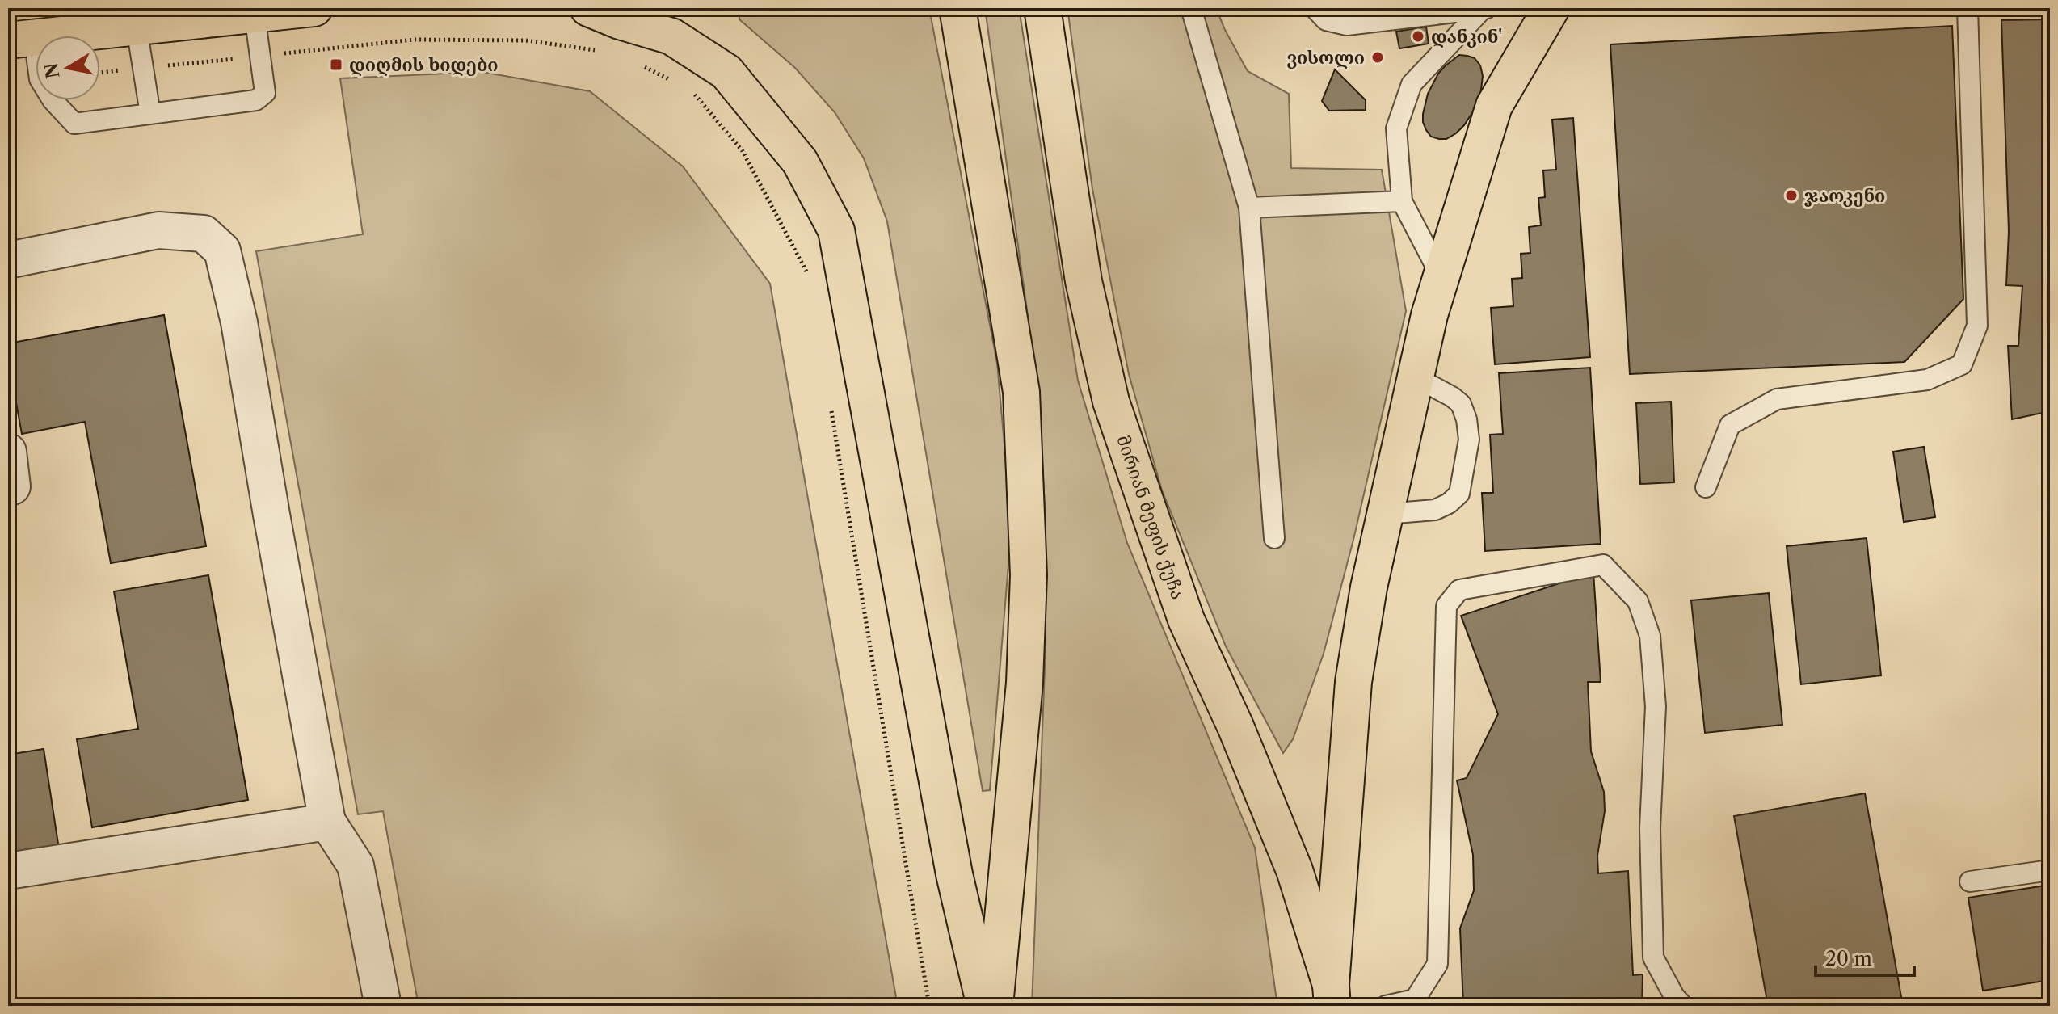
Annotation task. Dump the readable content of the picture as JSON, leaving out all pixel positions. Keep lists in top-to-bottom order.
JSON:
{
  "streets": {
    "main road": ["მირიან მეფის ქუჩა"]
  },
  "places": {
    "other": ["დანკინ'", "ვისოლი", "ჯაოკენი"],
    "transit": ["დიღმის ხიდები"]
  },
  "scale_bar": "20 m",
  "north": "left"
}
